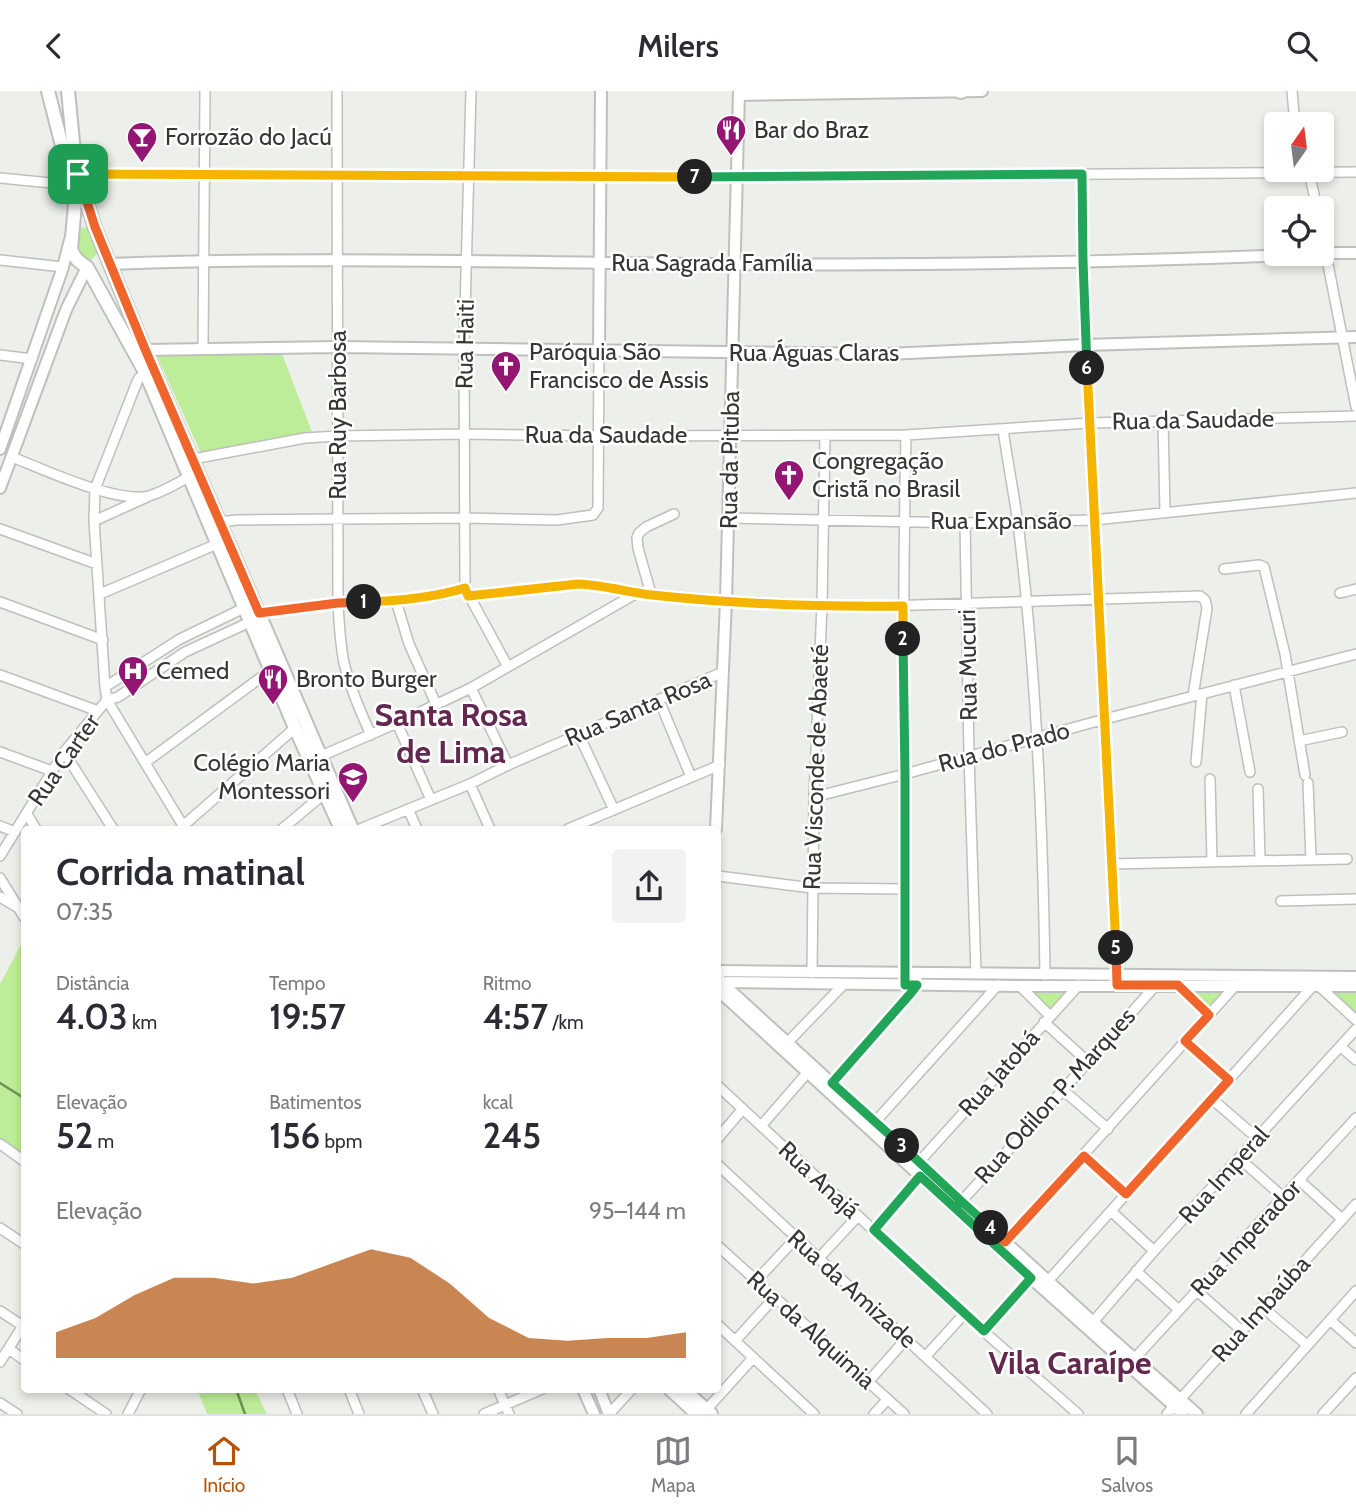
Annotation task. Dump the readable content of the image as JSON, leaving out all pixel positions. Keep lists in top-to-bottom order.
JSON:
{
  "streets": {
    "street": [
      "Rua Sagrada Família",
      "Rua Haiti",
      "Rua Águas Claras",
      "Rua Ruy Barbosa",
      "Rua da Saudade",
      "Rua da Pituba",
      "Rua Expansão",
      "Rua Mucuri",
      "Rua Santa Rosa",
      "Rua do Prado",
      "Rua Carter",
      "Rua Visconde de Abaeté",
      "Rua Jatobá",
      "Rua Odilon P. Marques",
      "Rua Imperal",
      "Rua Anajá",
      "Rua Imperador",
      "Rua da Amizade",
      "Rua Imbaúba",
      "Rua da Alquimia"
    ]
  },
  "crossings": [
    ["Rua Sagrada Família", "Rua Haiti"],
    ["Rua Sagrada Família", "Rua Ruy Barbosa"],
    ["Rua Sagrada Família", "Rua da Pituba"],
    ["Rua Haiti", "Rua Águas Claras"],
    ["Rua Haiti", "Rua da Saudade"],
    ["Rua Águas Claras", "Rua Ruy Barbosa"],
    ["Rua Águas Claras", "Rua da Pituba"],
    ["Rua Ruy Barbosa", "Rua da Saudade"],
    ["Rua da Saudade", "Rua da Pituba"],
    ["Rua da Saudade", "Rua Visconde de Abaeté"],
    ["Rua da Pituba", "Rua Expansão"],
    ["Rua da Pituba", "Rua Santa Rosa"],
    ["Rua Expansão", "Rua Mucuri"],
    ["Rua Expansão", "Rua Visconde de Abaeté"],
    ["Rua Mucuri", "Rua do Prado"],
    ["Rua do Prado", "Rua Visconde de Abaeté"]
  ],
  "districts": ["Santa Rosa de Lima", "Vila Caraípe"],
  "places": {
    "restaurant": ["Bar do Braz", "Bronto Burger"],
    "bar": ["Forrozão do Jacú"],
    "church": ["Paróquia São Francisco de Assis", "Congregação Cristã no Brasil"],
    "hospital": ["Cemed"],
    "school or university": ["Colégio Maria Montessori"]
  },
  "north": "top",
  "page": {
    "header": "Milers",
    "pins": [
      "7",
      "6",
      "1",
      "2",
      "5",
      "3",
      "4"
    ],
    "heading": ["Corrida matinal", "07:35"],
    "stats": [
      ["Distância", "4.03 km"],
      ["Tempo", "19:57"],
      ["Ritmo", "4:57 /km"],
      ["Elevação", "52 m"],
      ["Batimentos", "156 bpm"],
      ["kcal", "245"]
    ],
    "chart": ["Elevação", "95–144 m"],
    "tabs": ["Início", "Mapa", "Salvos"]
  }
}
